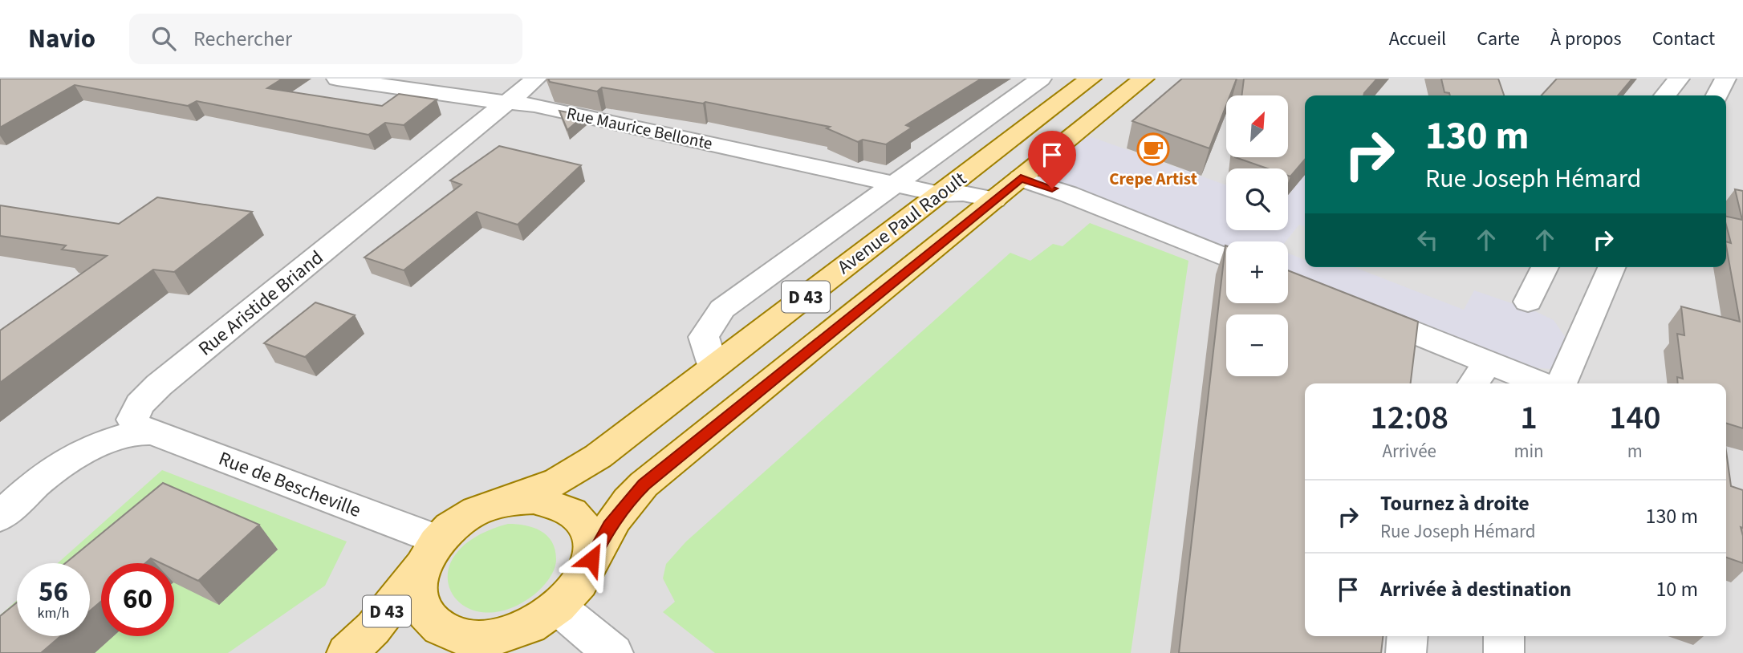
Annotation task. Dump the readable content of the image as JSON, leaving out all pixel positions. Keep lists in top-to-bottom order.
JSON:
{
  "streets": {
    "main road": ["Avenue Paul Raoult", "D 43"],
    "street": ["Rue Maurice Bellonte", "Rue Aristide Briand", "Rue de Bescheville"]
  },
  "crossings": [
    ["Rue Maurice Bellonte", "Avenue Paul Raoult"],
    ["Rue Maurice Bellonte", "Rue Aristide Briand"],
    ["Avenue Paul Raoult", "D 43"],
    ["Avenue Paul Raoult", "Rue de Bescheville"],
    ["D 43", "Rue de Bescheville"],
    ["Rue Aristide Briand", "Rue de Bescheville"]
  ],
  "places": {
    "cafe": ["Crepe Artist"]
  },
  "north": "top right",
  "page": {
    "header": "Navio",
    "search": "Rechercher",
    "nav": [
      "Accueil",
      "Carte",
      "À propos",
      "Contact"
    ],
    "map_buttons": ["+", "−"],
    "turn": ["130 m", "Rue Joseph Hémard"],
    "eta": [
      "12:08",
      "Arrivée",
      "1",
      "min",
      "140",
      "m"
    ],
    "list": [
      {
        "name": "Tournez à droite",
        "note": "Rue Joseph Hémard",
        "value": "130 m"
      },
      {
        "name": "Arrivée à destination",
        "value": "10 m"
      }
    ],
    "speed": "56 km/h",
    "limit": "60"
  }
}
